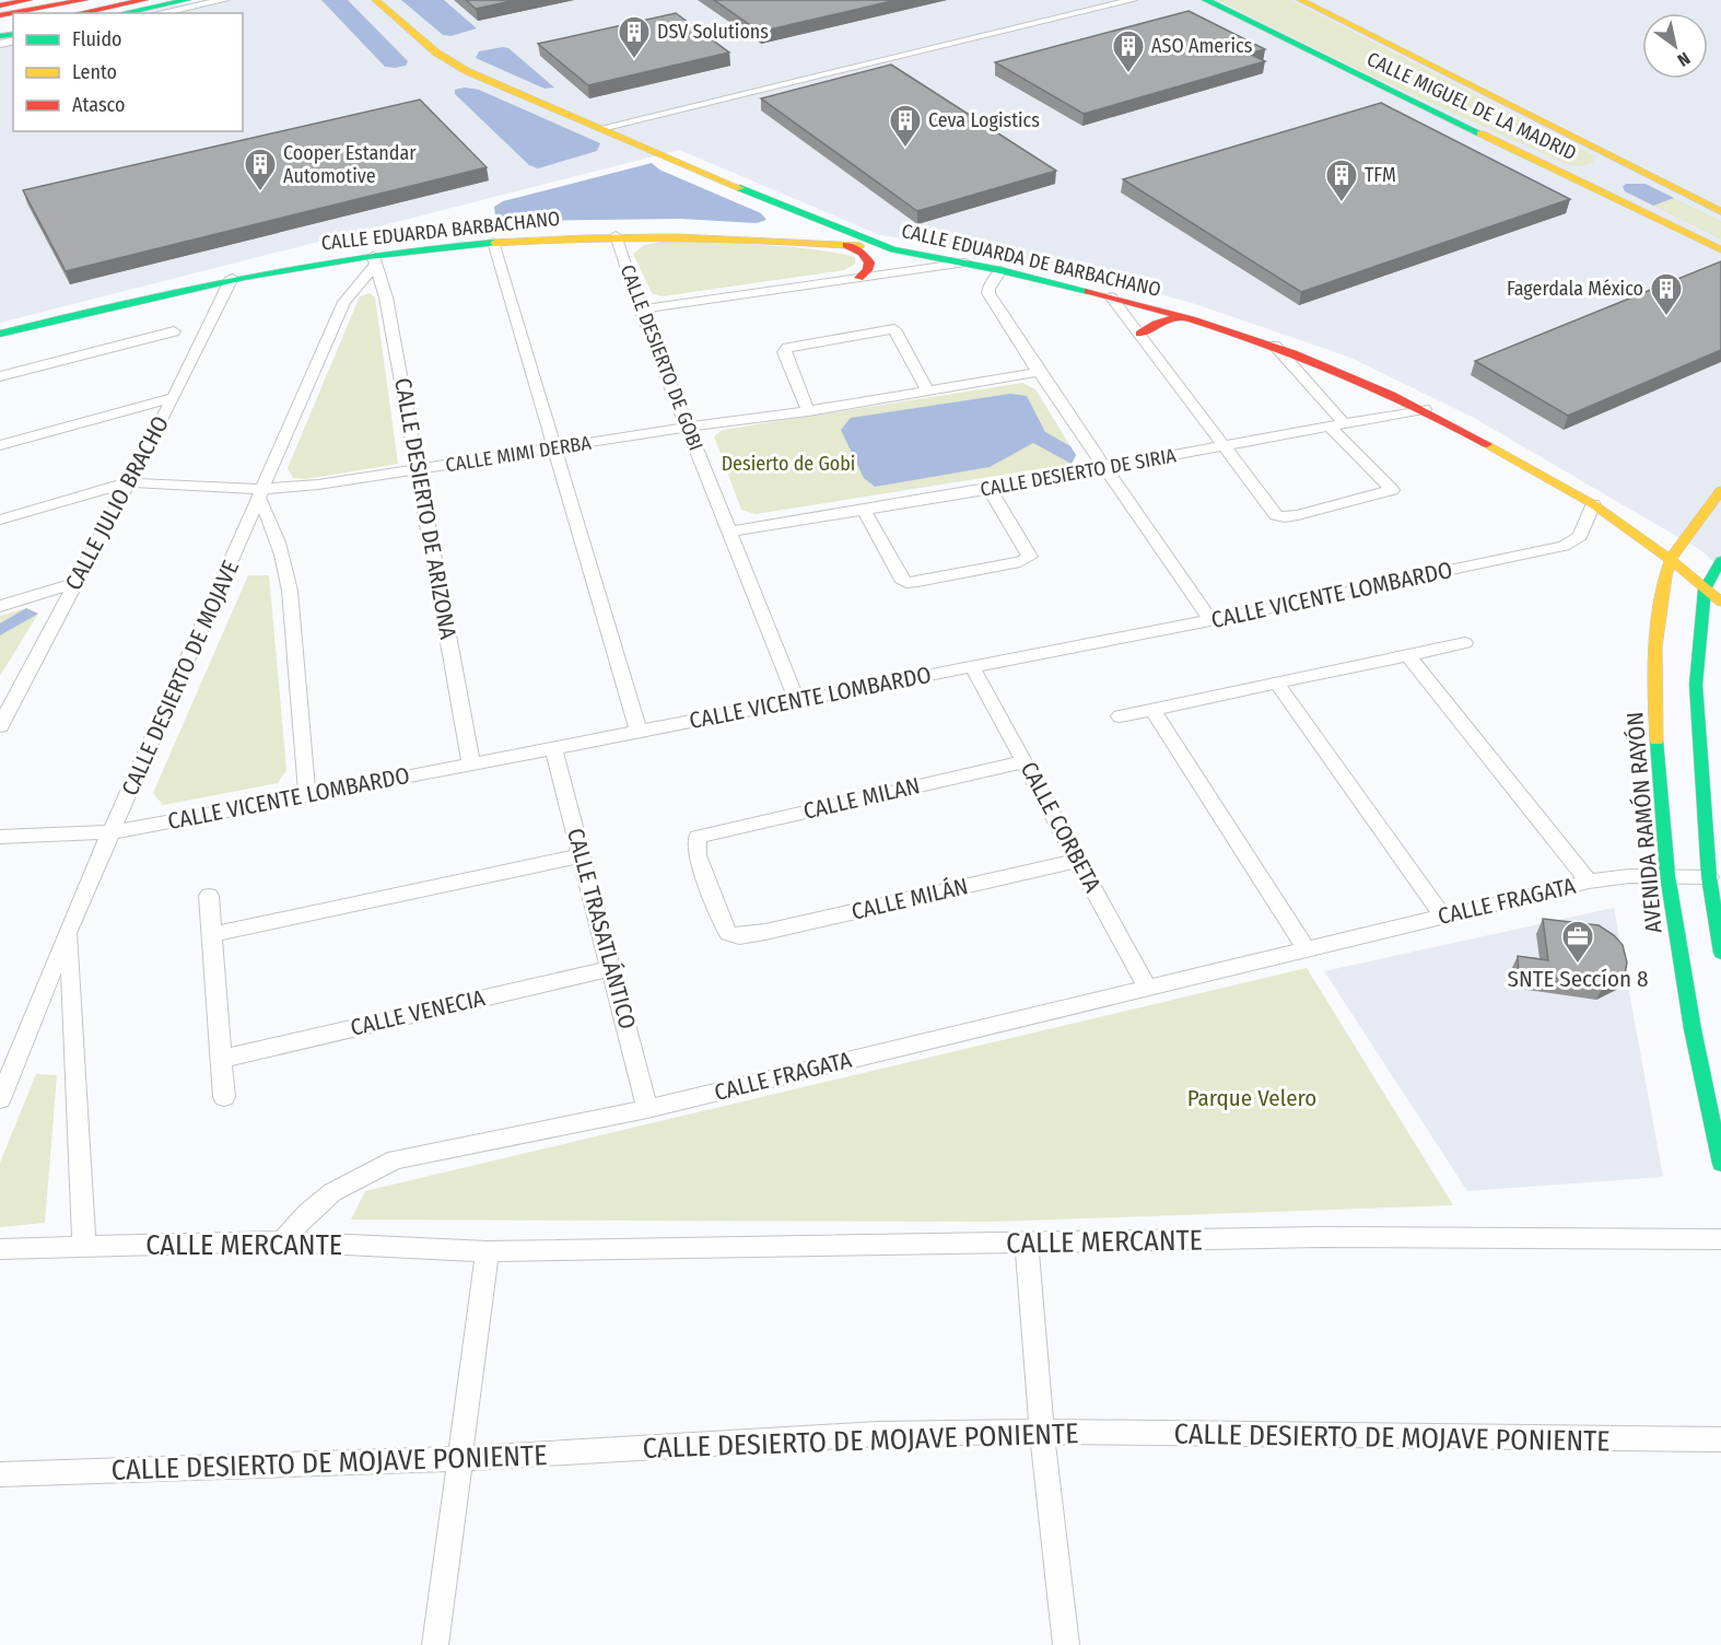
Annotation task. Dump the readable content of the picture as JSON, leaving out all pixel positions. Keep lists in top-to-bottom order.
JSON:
{
  "streets": {
    "main road": [
      "CALLE MIGUEL DE LA MADRID",
      "CALLE EDUARDA BARBACHANO",
      "CALLE EDUARDA DE BARBACHANO",
      "AVENIDA RAMÓN RAYÓN"
    ],
    "street": [
      "CALLE DESIERTO DE GOBI",
      "CALLE MIMI DERBA",
      "CALLE DESIERTO DE SIRIA",
      "CALLE JULIO BRACHO",
      "CALLE DESIERTO DE ARIZONA",
      "CALLE VICENTE LOMBARDO",
      "CALLE DESIERTO DE MOJAVE",
      "CALLE MILAN",
      "CALLE CORBETA",
      "CALLE MILÁN",
      "CALLE FRAGATA",
      "CALLE TRASATLÁNTICO",
      "CALLE VENECIA",
      "CALLE MERCANTE",
      "CALLE DESIERTO DE MOJAVE PONIENTE"
    ]
  },
  "crossings": [
    ["CALLE EDUARDA BARBACHANO", "CALLE EDUARDA DE BARBACHANO"],
    ["CALLE EDUARDA BARBACHANO", "CALLE DESIERTO DE GOBI"],
    ["CALLE EDUARDA BARBACHANO", "CALLE JULIO BRACHO"],
    ["CALLE EDUARDA BARBACHANO", "CALLE DESIERTO DE ARIZONA"],
    ["CALLE EDUARDA BARBACHANO", "CALLE DESIERTO DE MOJAVE"],
    ["CALLE EDUARDA DE BARBACHANO", "CALLE DESIERTO DE SIRIA"],
    ["CALLE EDUARDA DE BARBACHANO", "CALLE VICENTE LOMBARDO"],
    ["CALLE EDUARDA DE BARBACHANO", "AVENIDA RAMÓN RAYÓN"],
    ["CALLE DESIERTO DE GOBI", "CALLE MIMI DERBA"],
    ["CALLE DESIERTO DE GOBI", "CALLE DESIERTO DE SIRIA"],
    ["CALLE DESIERTO DE GOBI", "CALLE VICENTE LOMBARDO"],
    ["CALLE MIMI DERBA", "CALLE DESIERTO DE SIRIA"],
    ["CALLE MIMI DERBA", "CALLE JULIO BRACHO"],
    ["CALLE MIMI DERBA", "CALLE DESIERTO DE ARIZONA"],
    ["CALLE MIMI DERBA", "CALLE DESIERTO DE MOJAVE"],
    ["CALLE DESIERTO DE SIRIA", "CALLE VICENTE LOMBARDO"],
    ["CALLE DESIERTO DE ARIZONA", "CALLE VICENTE LOMBARDO"],
    ["CALLE DESIERTO DE ARIZONA", "CALLE DESIERTO DE MOJAVE"],
    ["CALLE VICENTE LOMBARDO", "CALLE DESIERTO DE MOJAVE"],
    ["CALLE VICENTE LOMBARDO", "CALLE CORBETA"],
    ["CALLE VICENTE LOMBARDO", "CALLE TRASATLÁNTICO"],
    ["CALLE MILAN", "CALLE CORBETA"],
    ["CALLE MILAN", "CALLE MILÁN"],
    ["AVENIDA RAMÓN RAYÓN", "CALLE FRAGATA"],
    ["CALLE CORBETA", "CALLE MILÁN"],
    ["CALLE CORBETA", "CALLE FRAGATA"],
    ["CALLE FRAGATA", "CALLE TRASATLÁNTICO"],
    ["CALLE FRAGATA", "CALLE MERCANTE"],
    ["CALLE TRASATLÁNTICO", "CALLE VENECIA"]
  ],
  "parks": ["Desierto de Gobi", "Parque Velero"],
  "places": {
    "building": [
      "DSV Solutions",
      "ASO Americs",
      "Ceva Logistics",
      "Cooper Estandar Automotive",
      "TFM",
      "Fagerdala México"
    ],
    "office": ["SNTE Seccíon 8"]
  },
  "legend": ["Fluido", "Lento", "Atasco"],
  "north": "bottom right"
}
